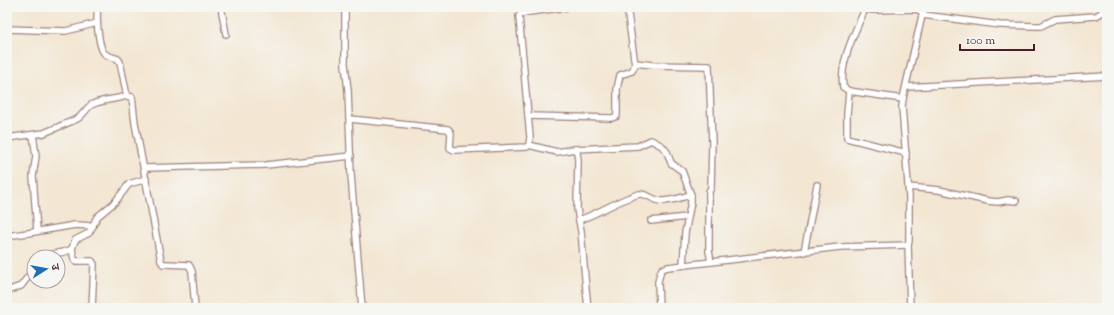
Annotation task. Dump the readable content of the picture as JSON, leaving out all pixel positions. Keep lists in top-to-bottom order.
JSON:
{
  "scale_bar": "100 m",
  "north": "right"
}
